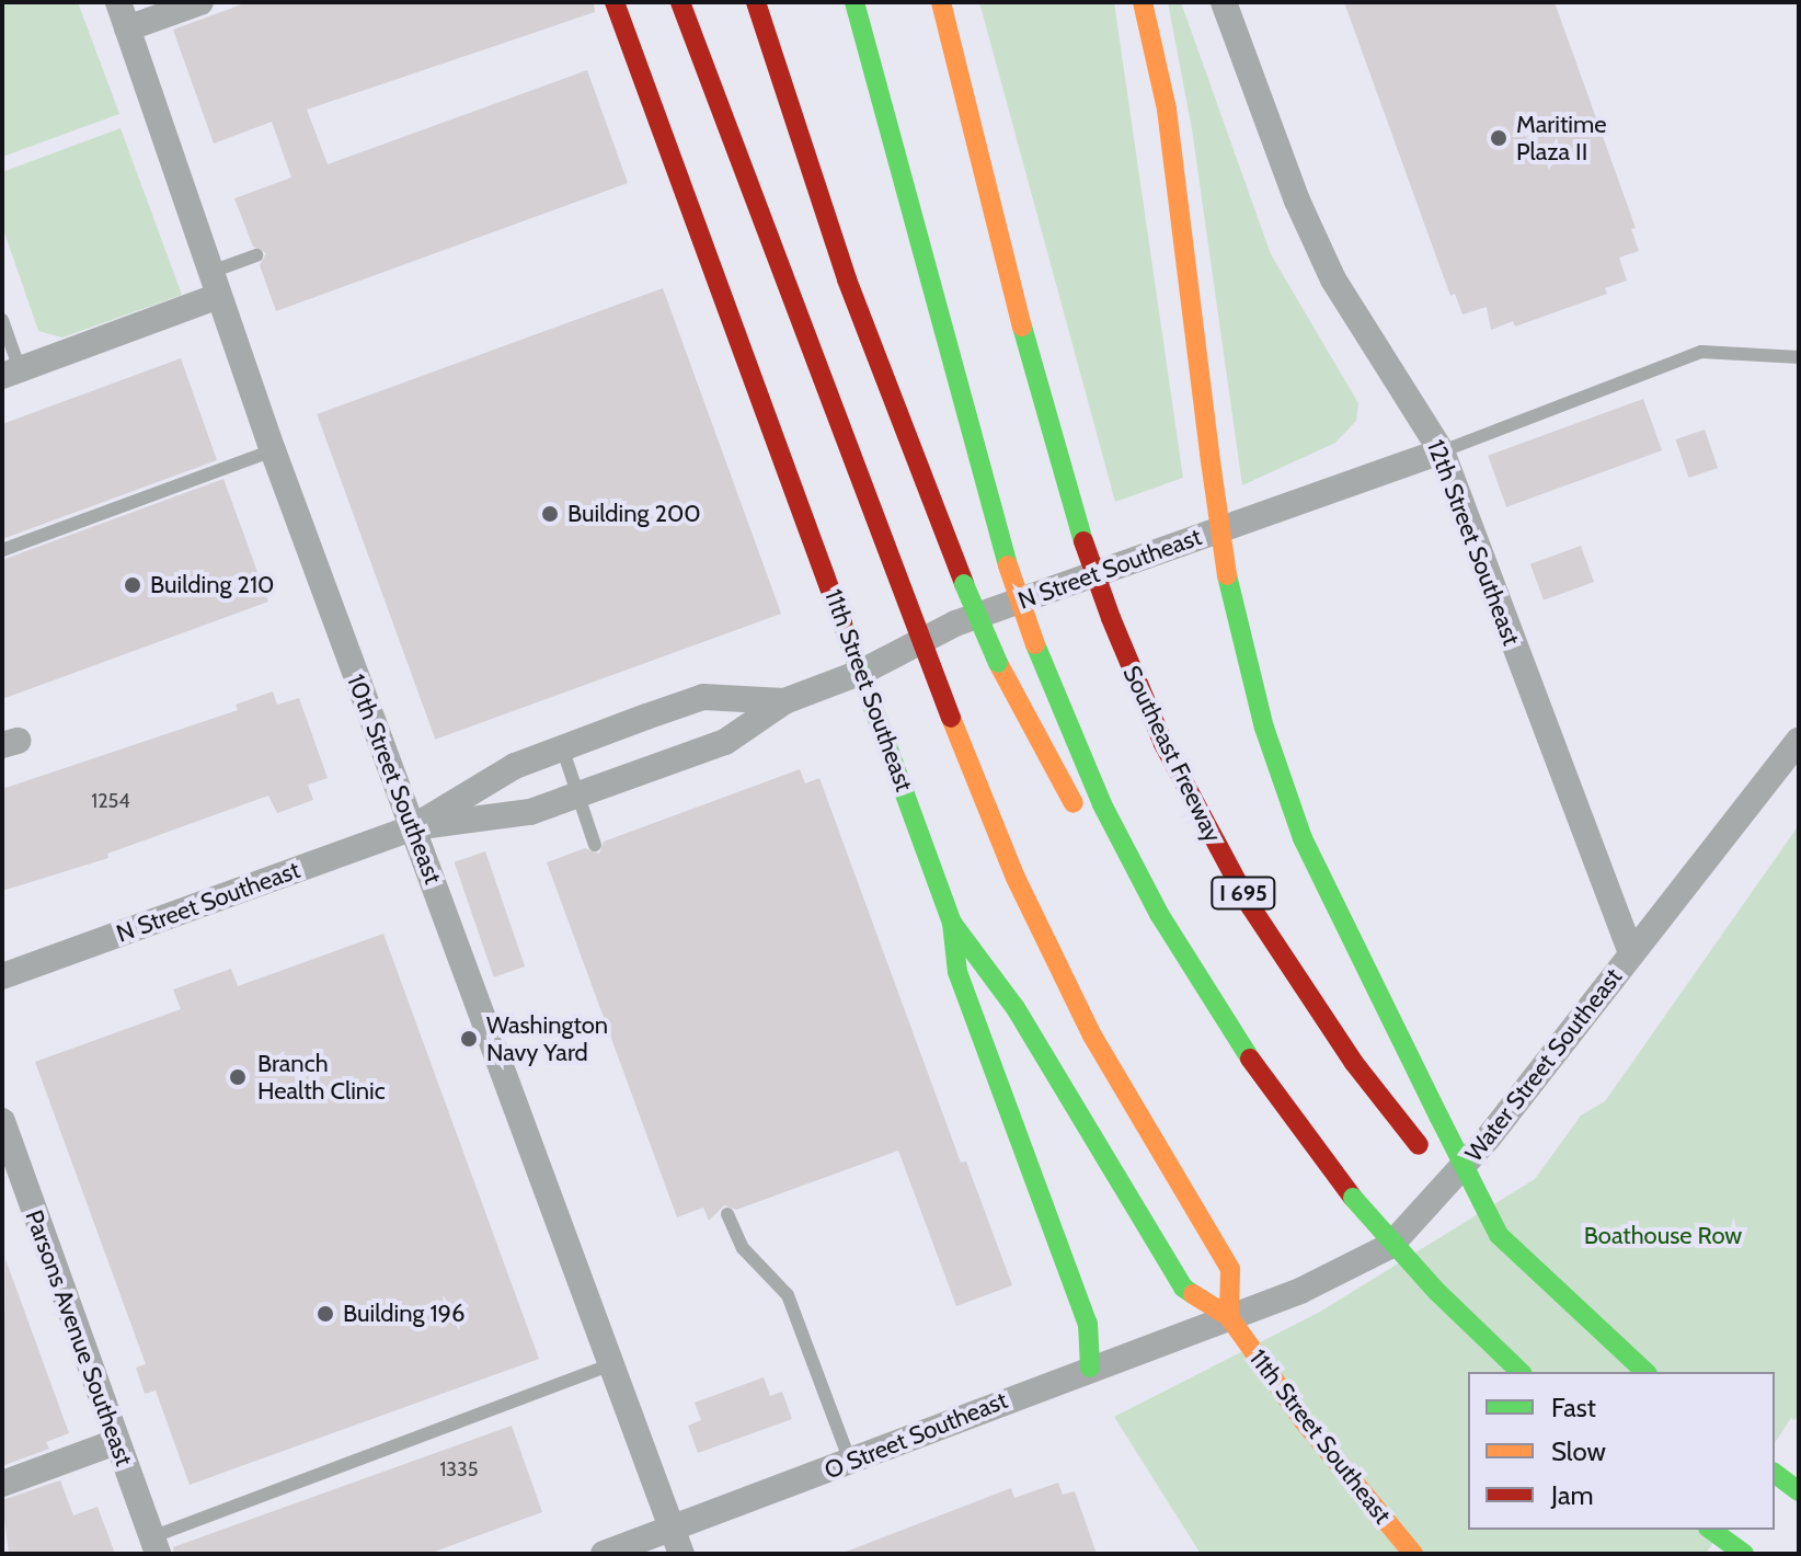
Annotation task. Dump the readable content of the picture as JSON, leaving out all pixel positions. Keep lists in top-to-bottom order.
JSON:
{
  "streets": {
    "main road": ["11th Street Southeast", "Southeast Freeway", "I 695"],
    "street": [
      "12th Street Southeast",
      "N Street Southeast",
      "10th Street Southeast",
      "Water Street Southeast",
      "Parsons Avenue Southeast",
      "O Street Southeast"
    ]
  },
  "crossings": [
    ["12th Street Southeast", "N Street Southeast"],
    ["12th Street Southeast", "Water Street Southeast"],
    ["N Street Southeast", "11th Street Southeast"],
    ["N Street Southeast", "10th Street Southeast"],
    ["11th Street Southeast", "Water Street Southeast"],
    ["11th Street Southeast", "O Street Southeast"],
    ["10th Street Southeast", "O Street Southeast"],
    ["Water Street Southeast", "O Street Southeast"]
  ],
  "parks": ["Boathouse Row"],
  "places": [
    "Maritime Plaza II",
    "Building 200",
    "Building 210",
    "Washington Navy Yard",
    "Branch Health Clinic",
    "Building 196"
  ],
  "house_numbers": ["1254", "1335"],
  "legend": ["Fast", "Slow", "Jam"]
}
